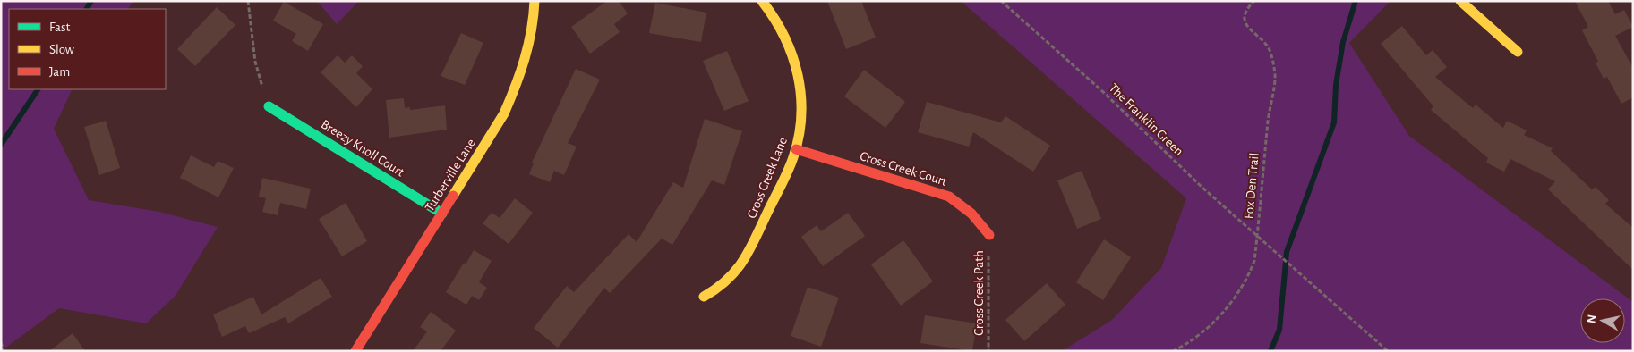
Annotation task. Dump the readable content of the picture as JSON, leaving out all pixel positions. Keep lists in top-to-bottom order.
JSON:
{
  "streets": {
    "street": [
      "Breezy Knoll Court",
      "Cross Creek Court",
      "Turberville Lane",
      "Cross Creek Lane"
    ],
    "path": ["The Franklin Green", "Fox Den Trail", "Cross Creek Path"]
  },
  "crossings": [
    ["The Franklin Green", "Fox Den Trail"],
    ["Breezy Knoll Court", "Turberville Lane"],
    ["Cross Creek Court", "Cross Creek Lane"],
    ["Cross Creek Court", "Cross Creek Path"]
  ],
  "legend": ["Fast", "Slow", "Jam"],
  "north": "left"
}
